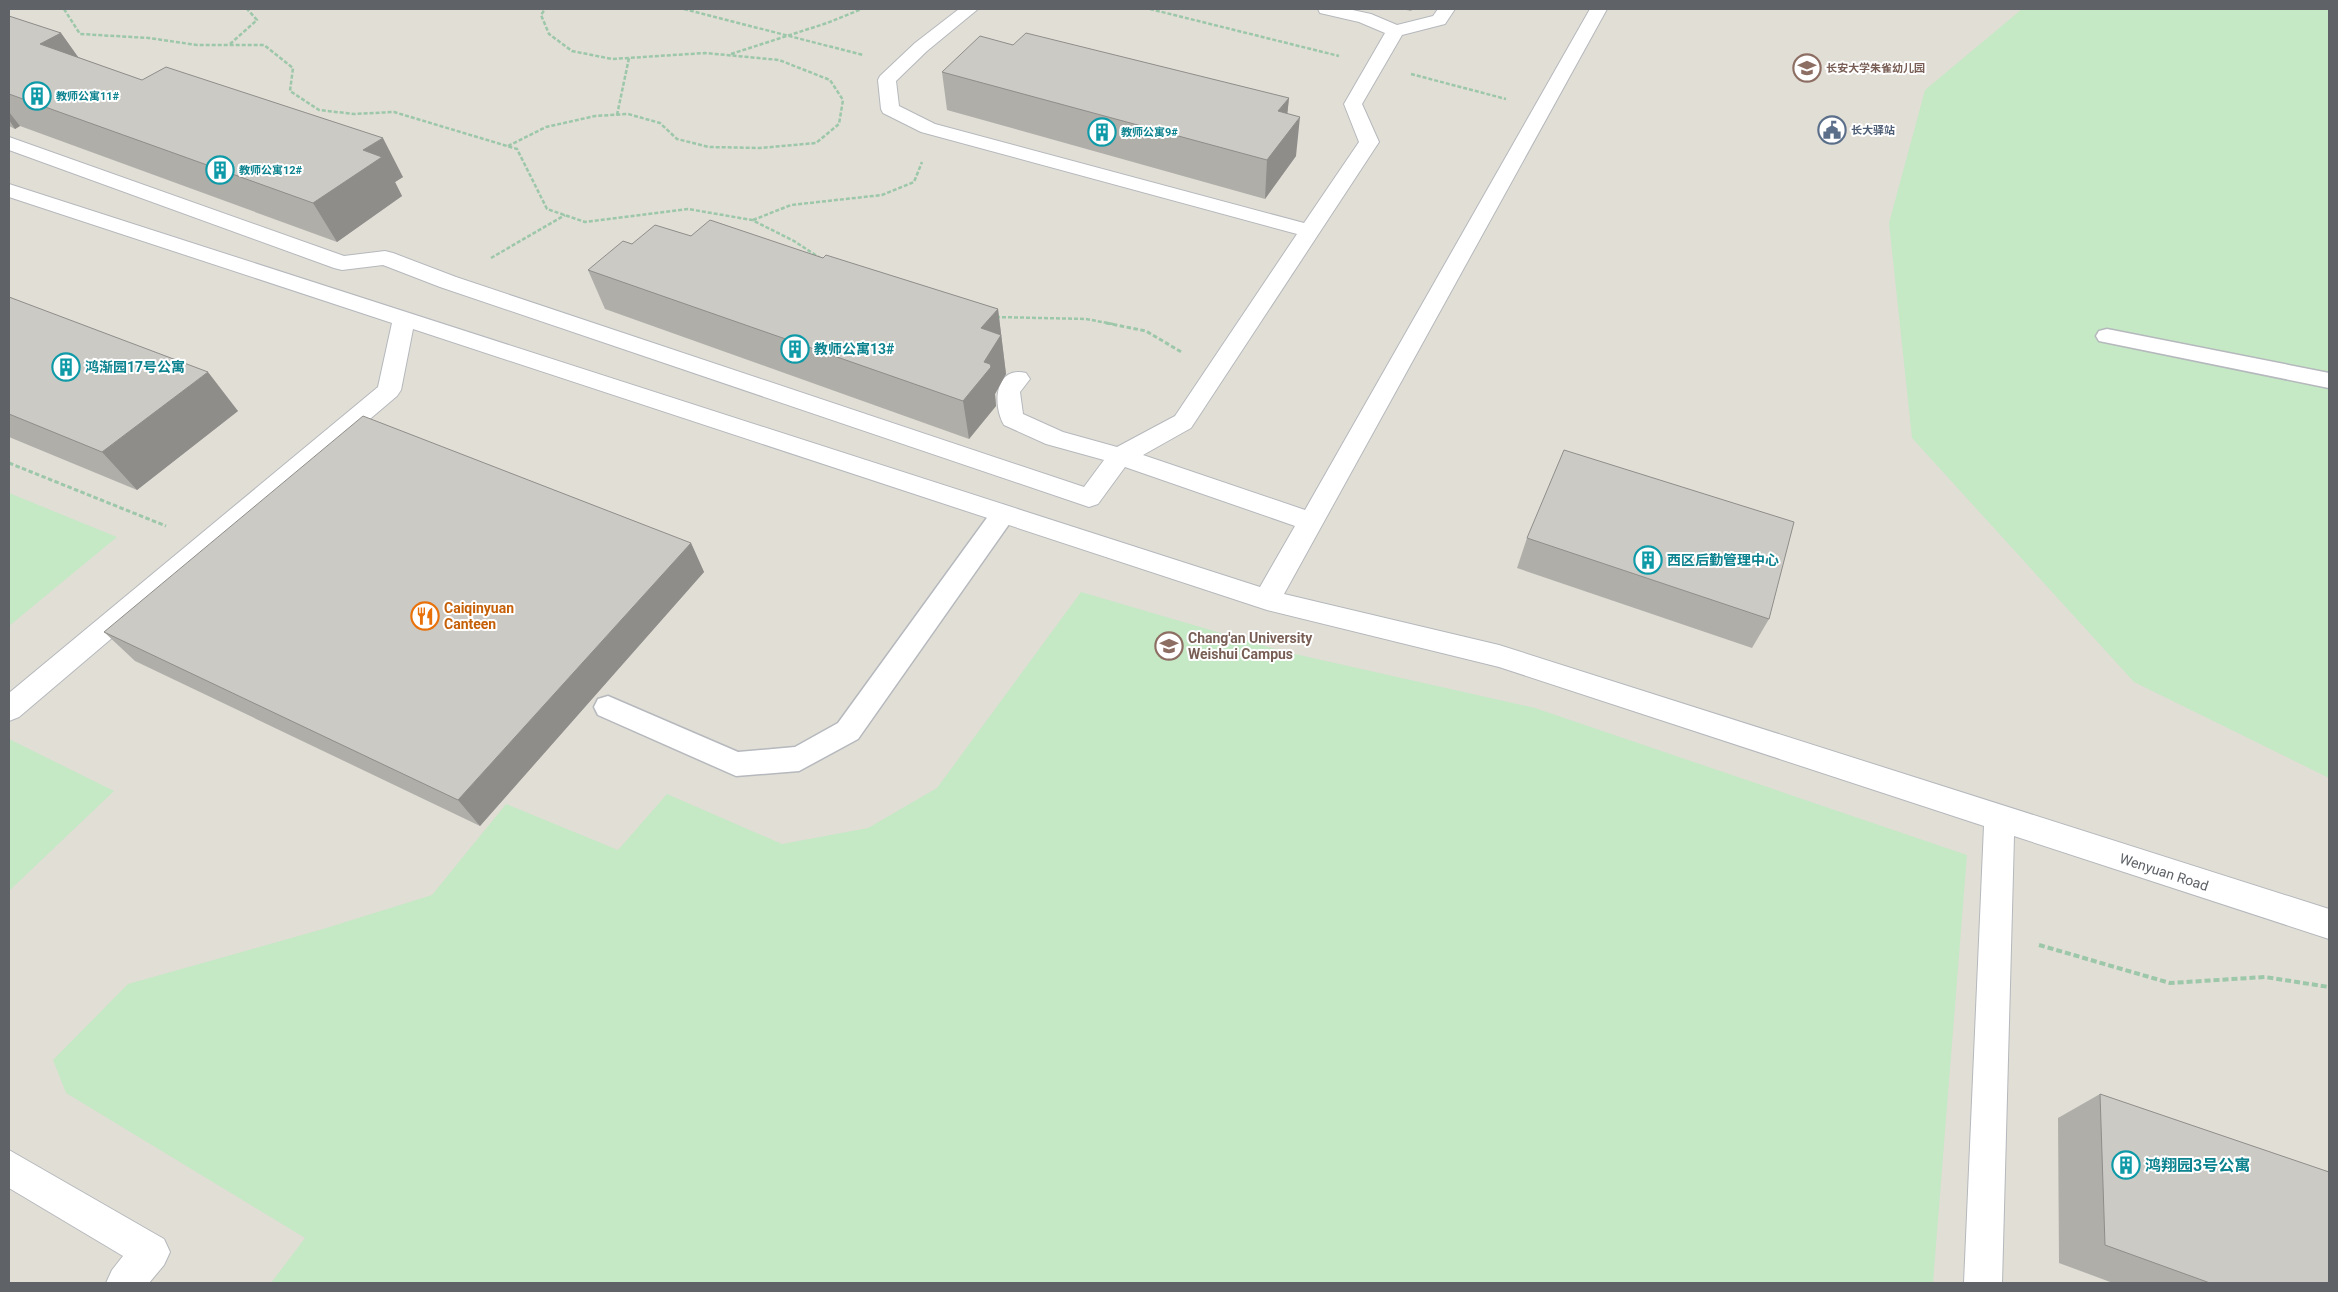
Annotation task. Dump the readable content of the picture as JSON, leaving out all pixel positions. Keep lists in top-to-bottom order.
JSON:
{
  "streets": {
    "street": ["Wenyuan Road"]
  },
  "places": {
    "school or university": ["长安大学朱雀幼儿园", "Chang'an University Weishui Campus"],
    "building": [
      "教师公寓11#",
      "教师公寓9#",
      "教师公寓12#",
      "教师公寓13#",
      "鸿渐园17号公寓",
      "西区后勤管理中心",
      "鸿翔园3号公寓"
    ],
    "public building": ["长大驿站"],
    "restaurant": ["Caiqinyuan Canteen"]
  }
}
